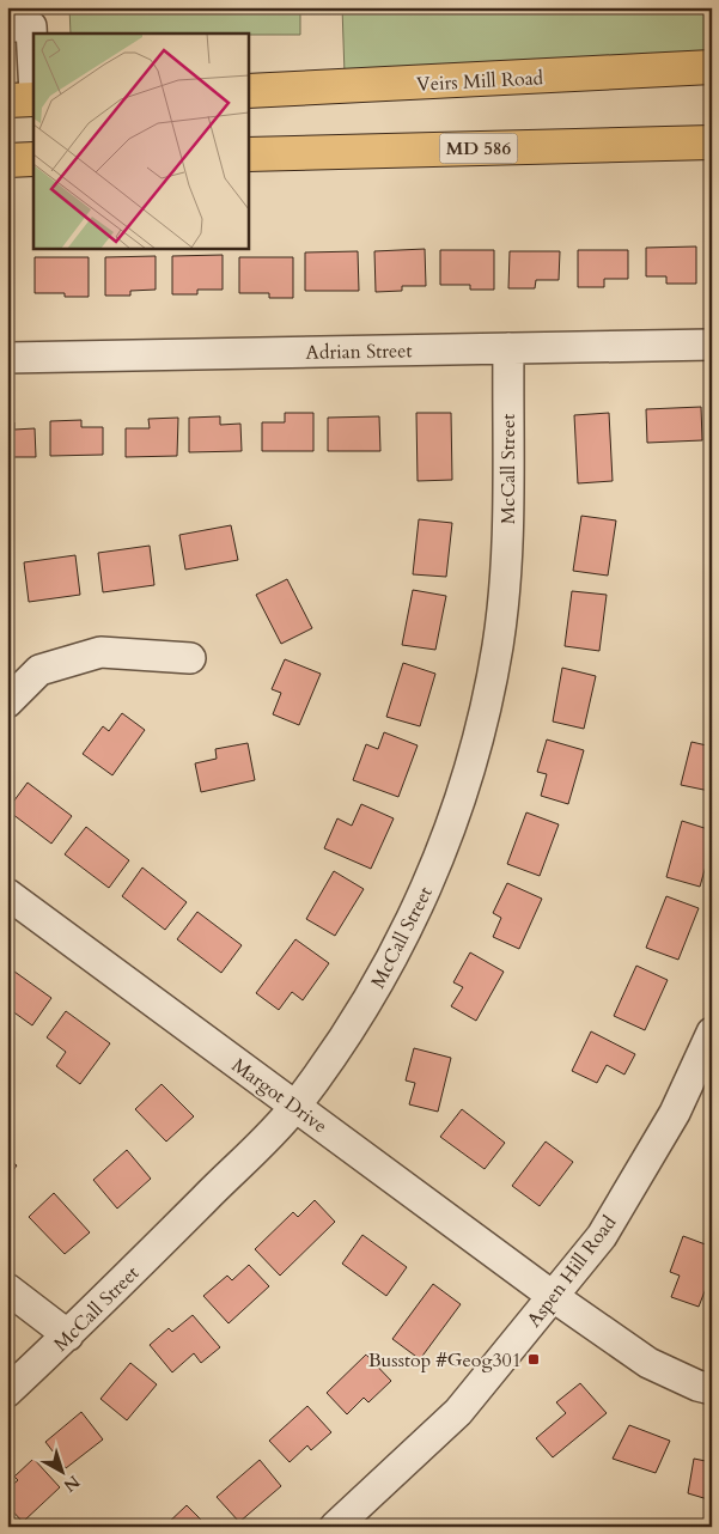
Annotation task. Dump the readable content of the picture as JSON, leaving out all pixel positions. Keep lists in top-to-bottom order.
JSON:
{
  "streets": {
    "main road": ["Veirs Mill Road", "MD 586"],
    "street": [
      "Adrian Street",
      "McCall Street",
      "Margot Drive",
      "Aspen Hill Road"
    ]
  },
  "crossings": [
    ["Adrian Street", "McCall Street"],
    ["McCall Street", "Margot Drive"],
    ["Margot Drive", "Aspen Hill Road"]
  ],
  "places": {
    "transit": ["Busstop #Geog301"]
  },
  "north": "bottom right"
}
